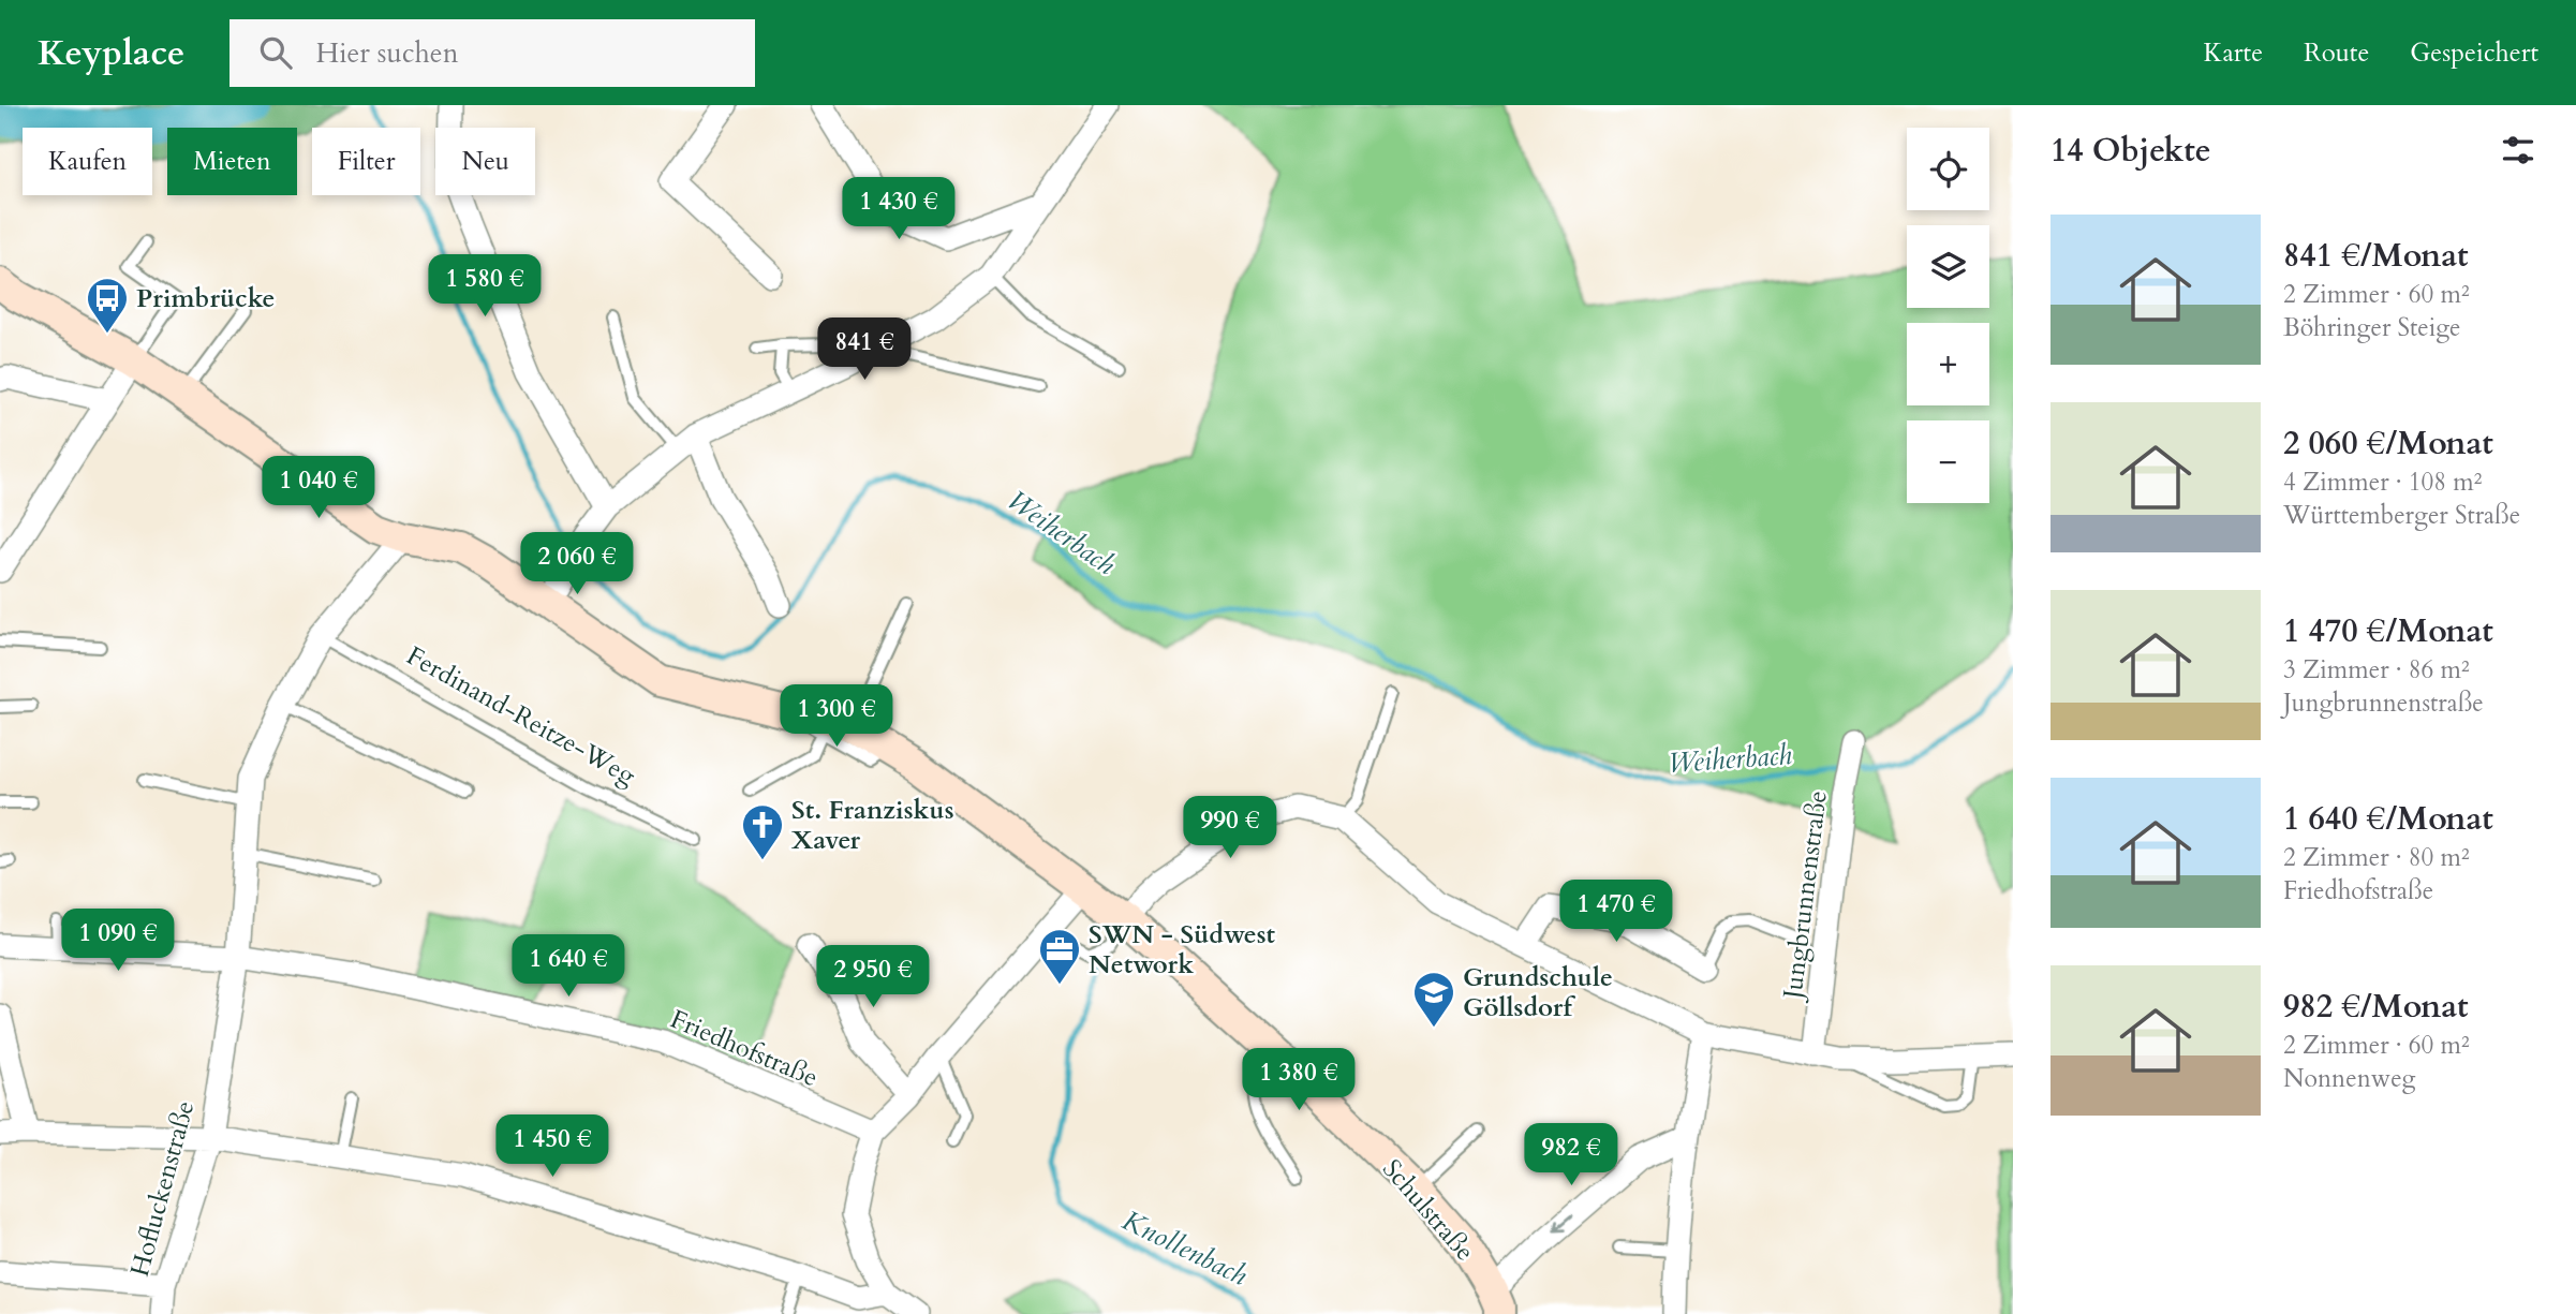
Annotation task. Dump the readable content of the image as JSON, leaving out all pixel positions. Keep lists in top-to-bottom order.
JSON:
{
  "streets": {
    "street": [
      "Jungbrunnenstraße",
      "Friedhofstraße",
      "Hofluckenstraße",
      "Schulstraße"
    ],
    "lane": ["Ferdinand-Reitze-Weg"]
  },
  "crossings": [
    ["Ferdinand-Reitze-Weg", "Hofluckenstraße"],
    ["Friedhofstraße", "Hofluckenstraße"],
    ["Hofluckenstraße", "Schulstraße"]
  ],
  "water": ["Weiherbach", "Knollenbach"],
  "places": {
    "bus stop": ["Primbrücke"],
    "church": ["St. Franziskus Xaver"],
    "office": ["SWN - Südwest Network"],
    "school or university": ["Grundschule Göllsdorf"]
  },
  "page": {
    "header": "Keyplace",
    "search": "Hier suchen",
    "nav": ["Karte", "Route", "Gespeichert"],
    "heading": "14 Objekte",
    "map_buttons": ["+", "−"],
    "chip": [
      "Kaufen",
      "Mieten",
      "Filter",
      "Neu"
    ],
    "price": [
      "1 430 €",
      "1 580 €",
      "841 €",
      "1 040 €",
      "2 060 €",
      "1 300 €",
      "990 €",
      "1 470 €",
      "1 090 €",
      "1 640 €",
      "2 950 €",
      "1 380 €",
      "1 450 €",
      "982 €"
    ],
    "list": [
      {
        "name": "841 €/Monat",
        "note": "2 Zimmer · 60 m² · Böhringer Steige"
      },
      {
        "name": "2 060 €/Monat",
        "note": "4 Zimmer · 108 m² · Württemberger Straße"
      },
      {
        "name": "1 470 €/Monat",
        "note": "3 Zimmer · 86 m² · Jungbrunnenstraße"
      },
      {
        "name": "1 640 €/Monat",
        "note": "2 Zimmer · 80 m² · Friedhofstraße"
      },
      {
        "name": "982 €/Monat",
        "note": "2 Zimmer · 60 m² · Nonnenweg"
      }
    ]
  }
}
